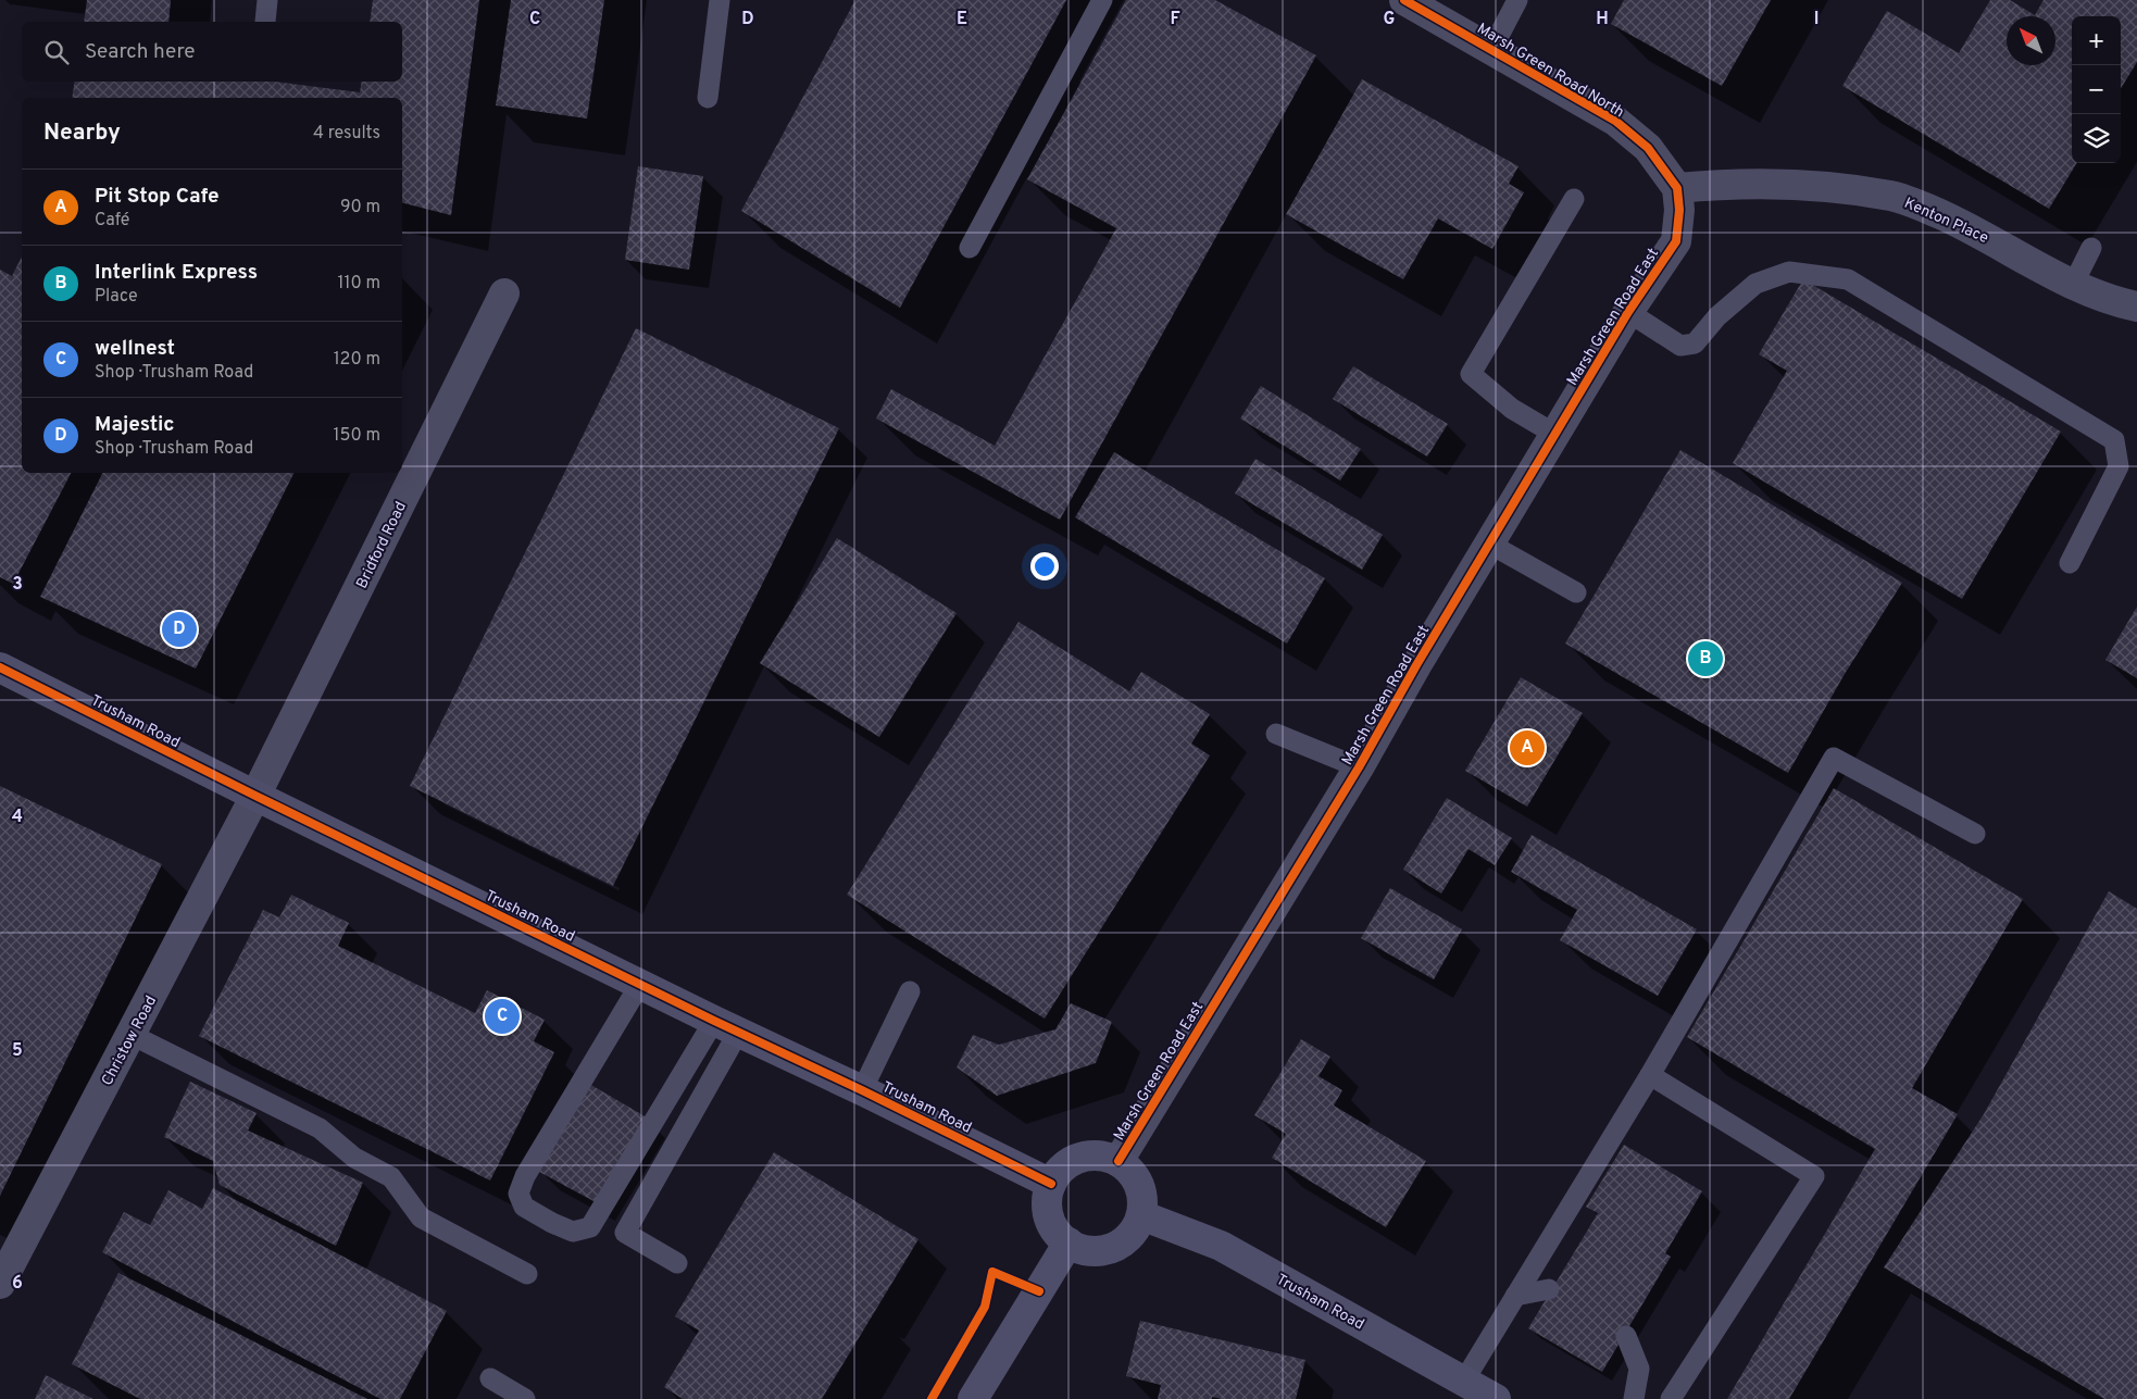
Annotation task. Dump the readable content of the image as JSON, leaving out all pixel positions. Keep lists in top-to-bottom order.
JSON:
{
  "streets": {
    "street": [
      "Marsh Green Road North",
      "Kenton Place",
      "Marsh Green Road East",
      "Bridford Road",
      "Trusham Road",
      "Christow Road"
    ]
  },
  "crossings": [
    ["Marsh Green Road North", "Kenton Place"],
    ["Marsh Green Road North", "Marsh Green Road East"],
    ["Kenton Place", "Marsh Green Road East"],
    ["Marsh Green Road East", "Trusham Road"],
    ["Bridford Road", "Trusham Road"],
    ["Bridford Road", "Christow Road"],
    ["Trusham Road", "Christow Road"]
  ],
  "north": "top left",
  "page": {
    "map_buttons": ["+", "−"],
    "search": "Search here",
    "heading": ["Nearby", "4 results"],
    "list": [
      {
        "mark": "A",
        "name": "Pit Stop Cafe",
        "note": "Café",
        "value": "90 m"
      },
      {
        "mark": "B",
        "name": "Interlink Express",
        "note": "Place",
        "value": "110 m"
      },
      {
        "mark": "C",
        "name": "wellnest",
        "note": "Shop · Trusham Road",
        "value": "120 m"
      },
      {
        "mark": "D",
        "name": "Majestic",
        "note": "Shop · Trusham Road",
        "value": "150 m"
      }
    ],
    "pins": [
      "D",
      "B",
      "A",
      "C"
    ]
  },
  "grid": {
    "columns": [
      "C",
      "D",
      "E",
      "F",
      "G",
      "H",
      "I"
    ],
    "rows": [
      "3",
      "4",
      "5",
      "6"
    ]
  }
}
